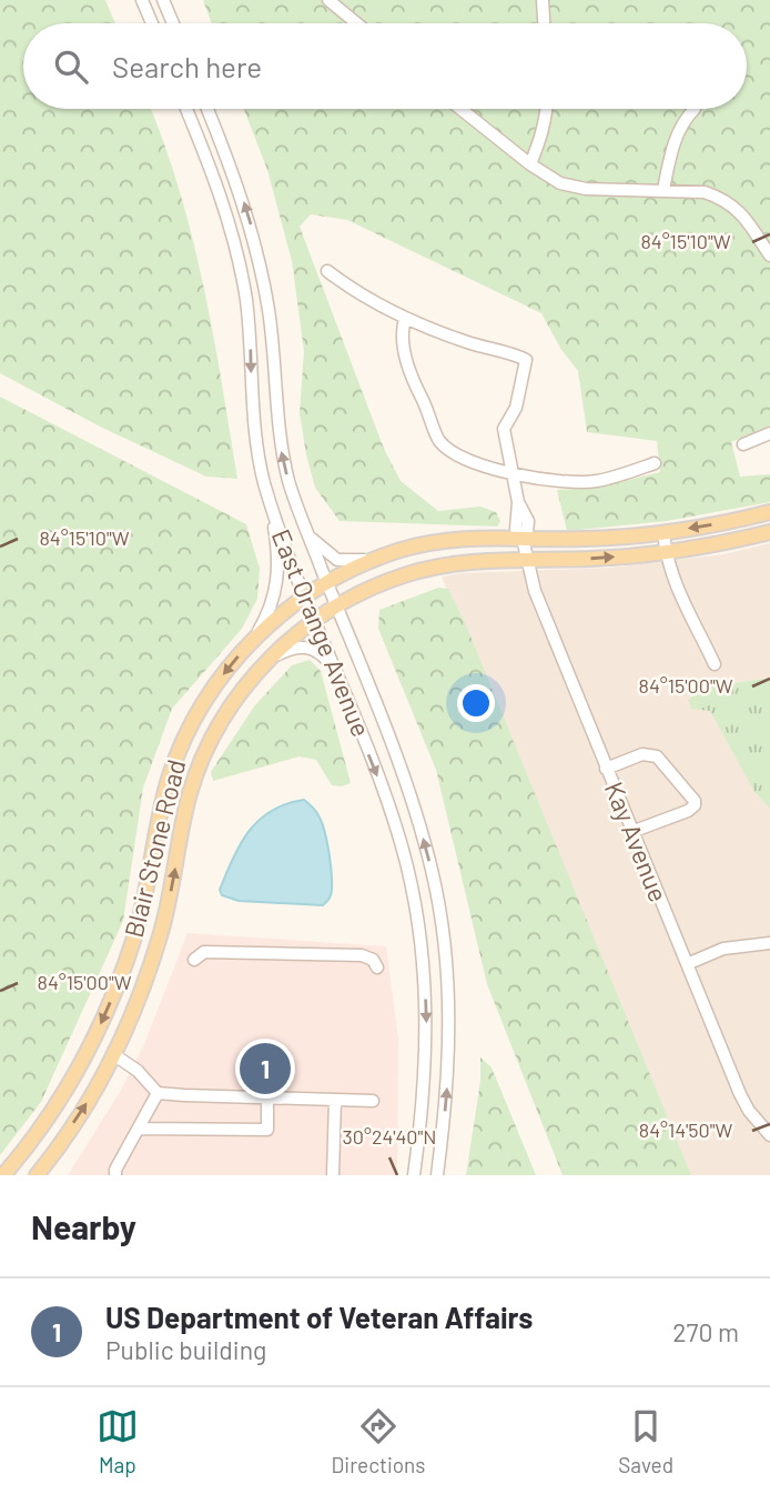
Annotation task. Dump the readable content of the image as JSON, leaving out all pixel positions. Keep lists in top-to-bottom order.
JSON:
{
  "streets": {
    "main road": ["Blair Stone Road"],
    "street": ["East Orange Avenue", "Kay Avenue"]
  },
  "crossings": [
    ["East Orange Avenue", "Blair Stone Road"],
    ["Kay Avenue", "Blair Stone Road"]
  ],
  "page": {
    "search": "Search here",
    "pins": "1",
    "heading": "Nearby",
    "list": [
      {
        "mark": "1",
        "name": "US Department of Veteran Affairs",
        "note": "Public building",
        "value": "270 m"
      }
    ],
    "nav": ["Map", "Directions", "Saved"]
  },
  "coordinates": [
    "84°15'10\"W",
    "84°15'00\"W",
    "84°14'50\"W",
    "30°24'40\"N"
  ]
}
